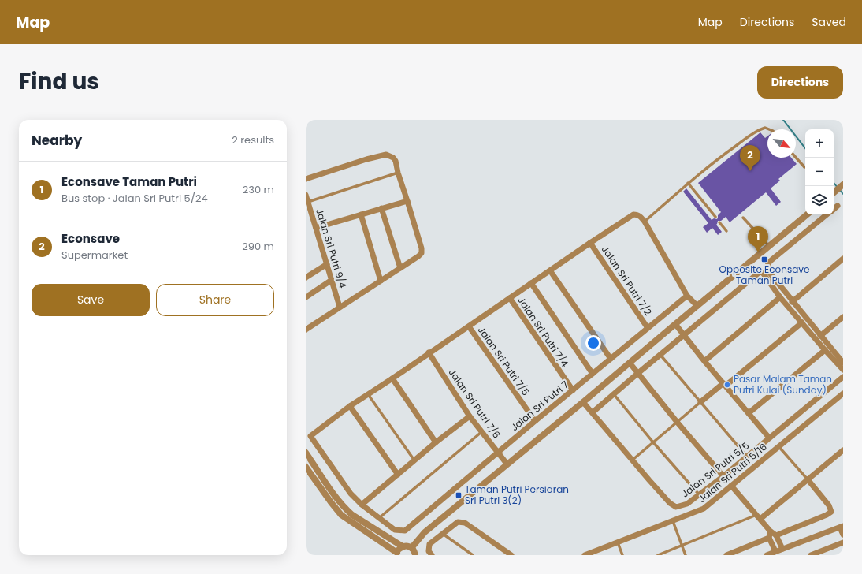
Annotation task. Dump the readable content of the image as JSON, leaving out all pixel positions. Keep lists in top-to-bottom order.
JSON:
{
  "streets": {
    "street": [
      "Jalan Sri Putri 9/4",
      "Jalan Sri Putri 7/2",
      "Jalan Sri Putri 7/4",
      "Jalan Sri Putri 7/5",
      "Jalan Sri Putri 7/6",
      "Jalan Sri Putri 7",
      "Jalan Sri Putri 5/5",
      "Jalan Sri Putri 5/16"
    ]
  },
  "crossings": [
    ["Jalan Sri Putri 7/2", "Jalan Sri Putri 7"],
    ["Jalan Sri Putri 7/4", "Jalan Sri Putri 7"],
    ["Jalan Sri Putri 7/5", "Jalan Sri Putri 7"],
    ["Jalan Sri Putri 7/6", "Jalan Sri Putri 7"]
  ],
  "places": {
    "transit": ["Opposite Econsave Taman Putri", "Taman Putri Persiaran Sri Putri 3(2)"],
    "other": ["Pasar Malam Taman Putri Kulai (Sunday)"]
  },
  "north": "bottom right",
  "page": {
    "header": "Map",
    "nav": ["Map", "Directions", "Saved"],
    "title": "Find us",
    "buttons": [
      "Directions",
      ["Save", "Share"]
    ],
    "heading": ["Nearby", "2 results"],
    "map_buttons": ["+", "−"],
    "pins": ["2", "1"],
    "list": [
      {
        "mark": "1",
        "name": "Econsave Taman Putri",
        "note": "Bus stop · Jalan Sri Putri 5/24",
        "value": "230 m"
      },
      {
        "mark": "2",
        "name": "Econsave",
        "note": "Supermarket",
        "value": "290 m"
      }
    ]
  }
}
